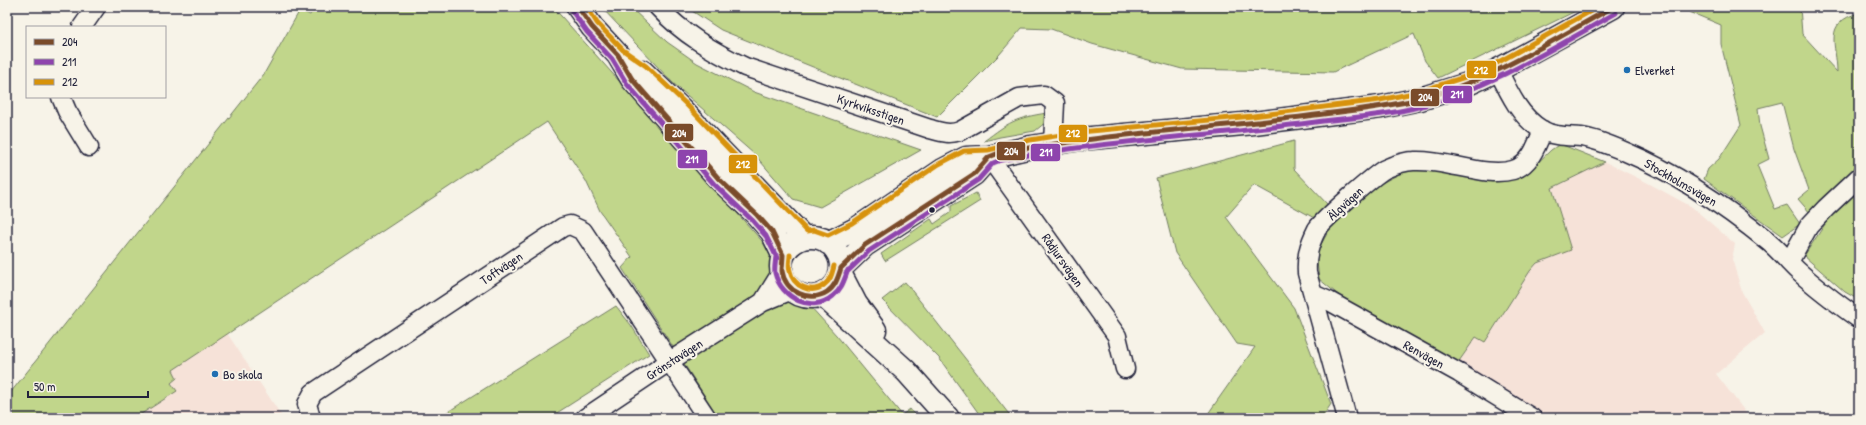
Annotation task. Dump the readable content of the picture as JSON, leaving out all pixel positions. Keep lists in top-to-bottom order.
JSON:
{
  "streets": {
    "street": [
      "Kyrkviksstigen",
      "Stockholmsvägen",
      "Älgvägen",
      "Rådjursvägen",
      "Toftvägen",
      "Renvägen",
      "Grönstavägen"
    ]
  },
  "crossings": [
    ["Stockholmsvägen", "Älgvägen"],
    ["Älgvägen", "Renvägen"],
    ["Toftvägen", "Grönstavägen"]
  ],
  "places": ["Elverket", "Bo skola"],
  "lines": ["transit line 204", "transit line 212", "transit line 211"],
  "legend": ["204", "211", "212"],
  "scale_bar": "50 m"
}
